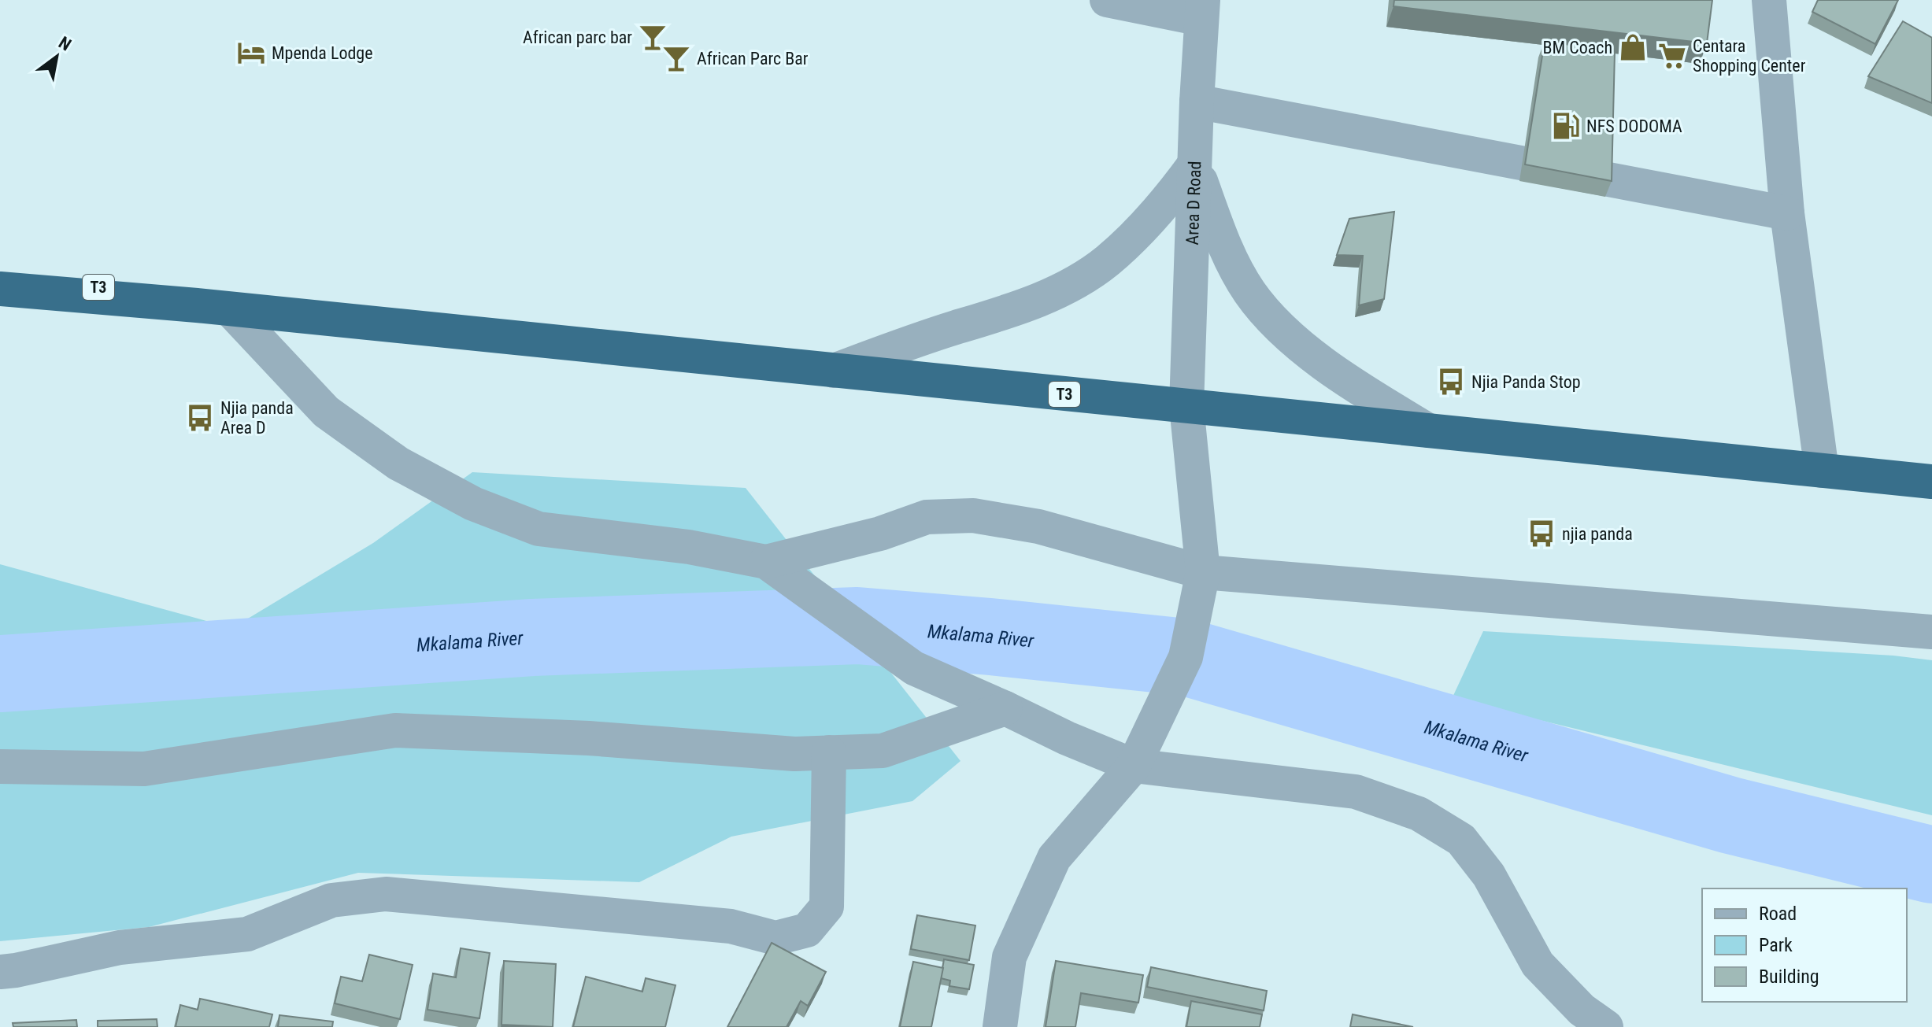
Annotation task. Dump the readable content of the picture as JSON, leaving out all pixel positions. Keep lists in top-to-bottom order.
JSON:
{
  "streets": {
    "highway": ["T3"],
    "street": ["Area D Road"]
  },
  "crossings": [
    ["Area D Road", "T3"]
  ],
  "water": ["Mkalama River"],
  "places": {
    "bar": ["African parc bar", "African Parc Bar"],
    "shop": ["BM Coach"],
    "hotel": ["Mpenda Lodge"],
    "supermarket": ["Centara Shopping Center"],
    "fuel station": ["NFS DODOMA"],
    "bus stop": ["Njia Panda Stop", "Njia panda Area D", "njia panda"]
  },
  "legend": ["Road", "Park", "Building"],
  "north": "top right"
}
